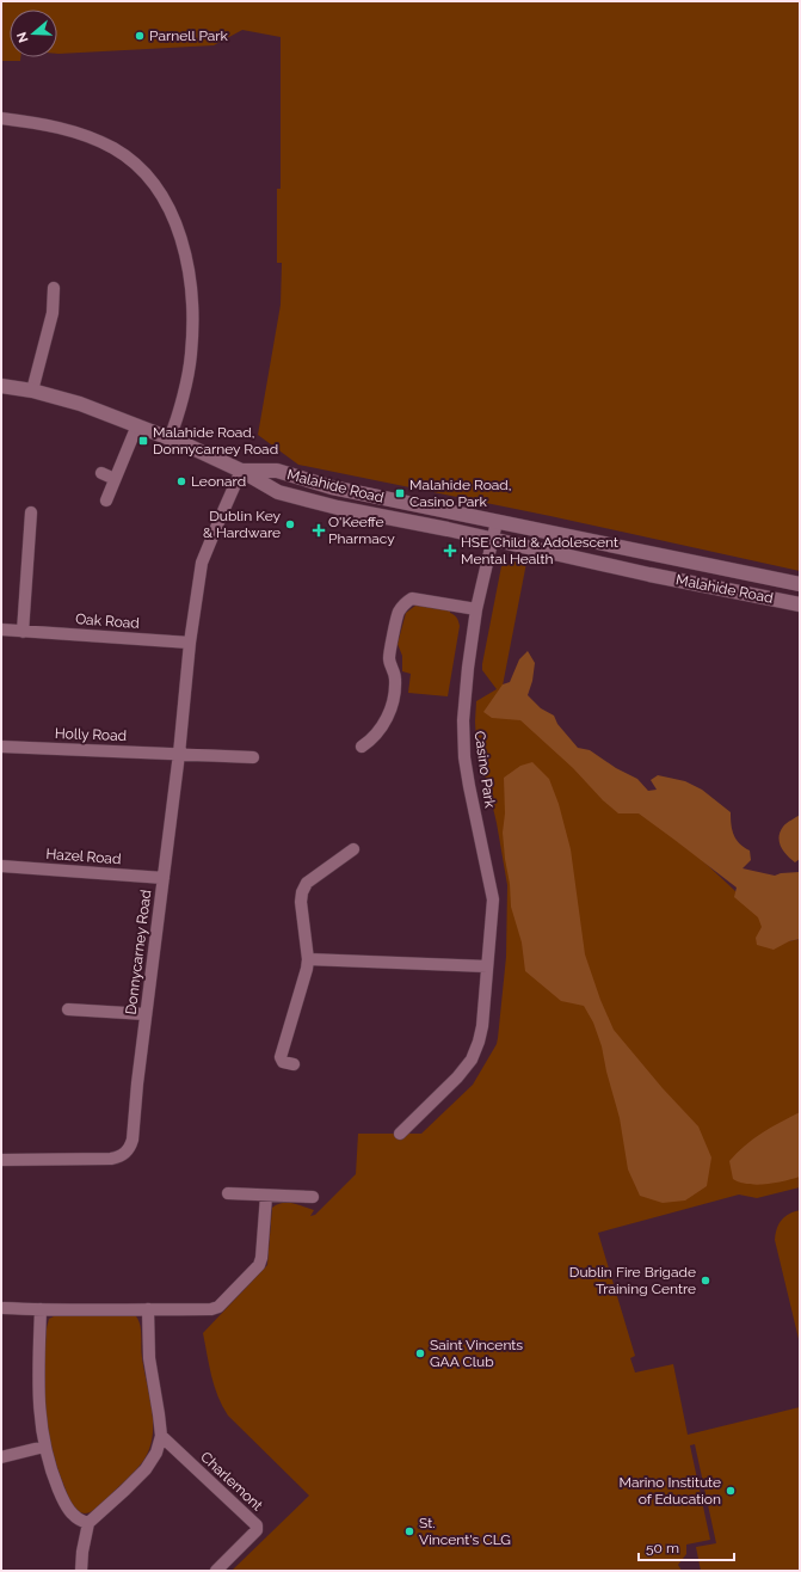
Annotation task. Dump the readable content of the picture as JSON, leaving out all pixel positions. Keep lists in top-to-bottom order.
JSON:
{
  "streets": {
    "main road": ["Malahide Road"],
    "street": [
      "Oak Road",
      "Holly Road",
      "Casino Park",
      "Hazel Road",
      "Donnycarney Road",
      "Charlemont"
    ]
  },
  "crossings": [
    ["Malahide Road", "Casino Park"],
    ["Malahide Road", "Donnycarney Road"],
    ["Oak Road", "Donnycarney Road"],
    ["Holly Road", "Donnycarney Road"],
    ["Hazel Road", "Donnycarney Road"]
  ],
  "places": {
    "other": [
      "Parnell Park",
      "Leonard",
      "Dublin Key & Hardware",
      "Dublin Fire Brigade Training Centre",
      "Saint Vincents GAA Club",
      "Marino Institute of Education",
      "St. Vincent's CLG"
    ],
    "transit": ["Malahide Road, Donnycarney Road", "Malahide Road, Casino Park"],
    "health": ["O'Keeffe Pharmacy", "HSE Child & Adolescent Mental Health"]
  },
  "scale_bar": "50 m",
  "north": "left"
}
